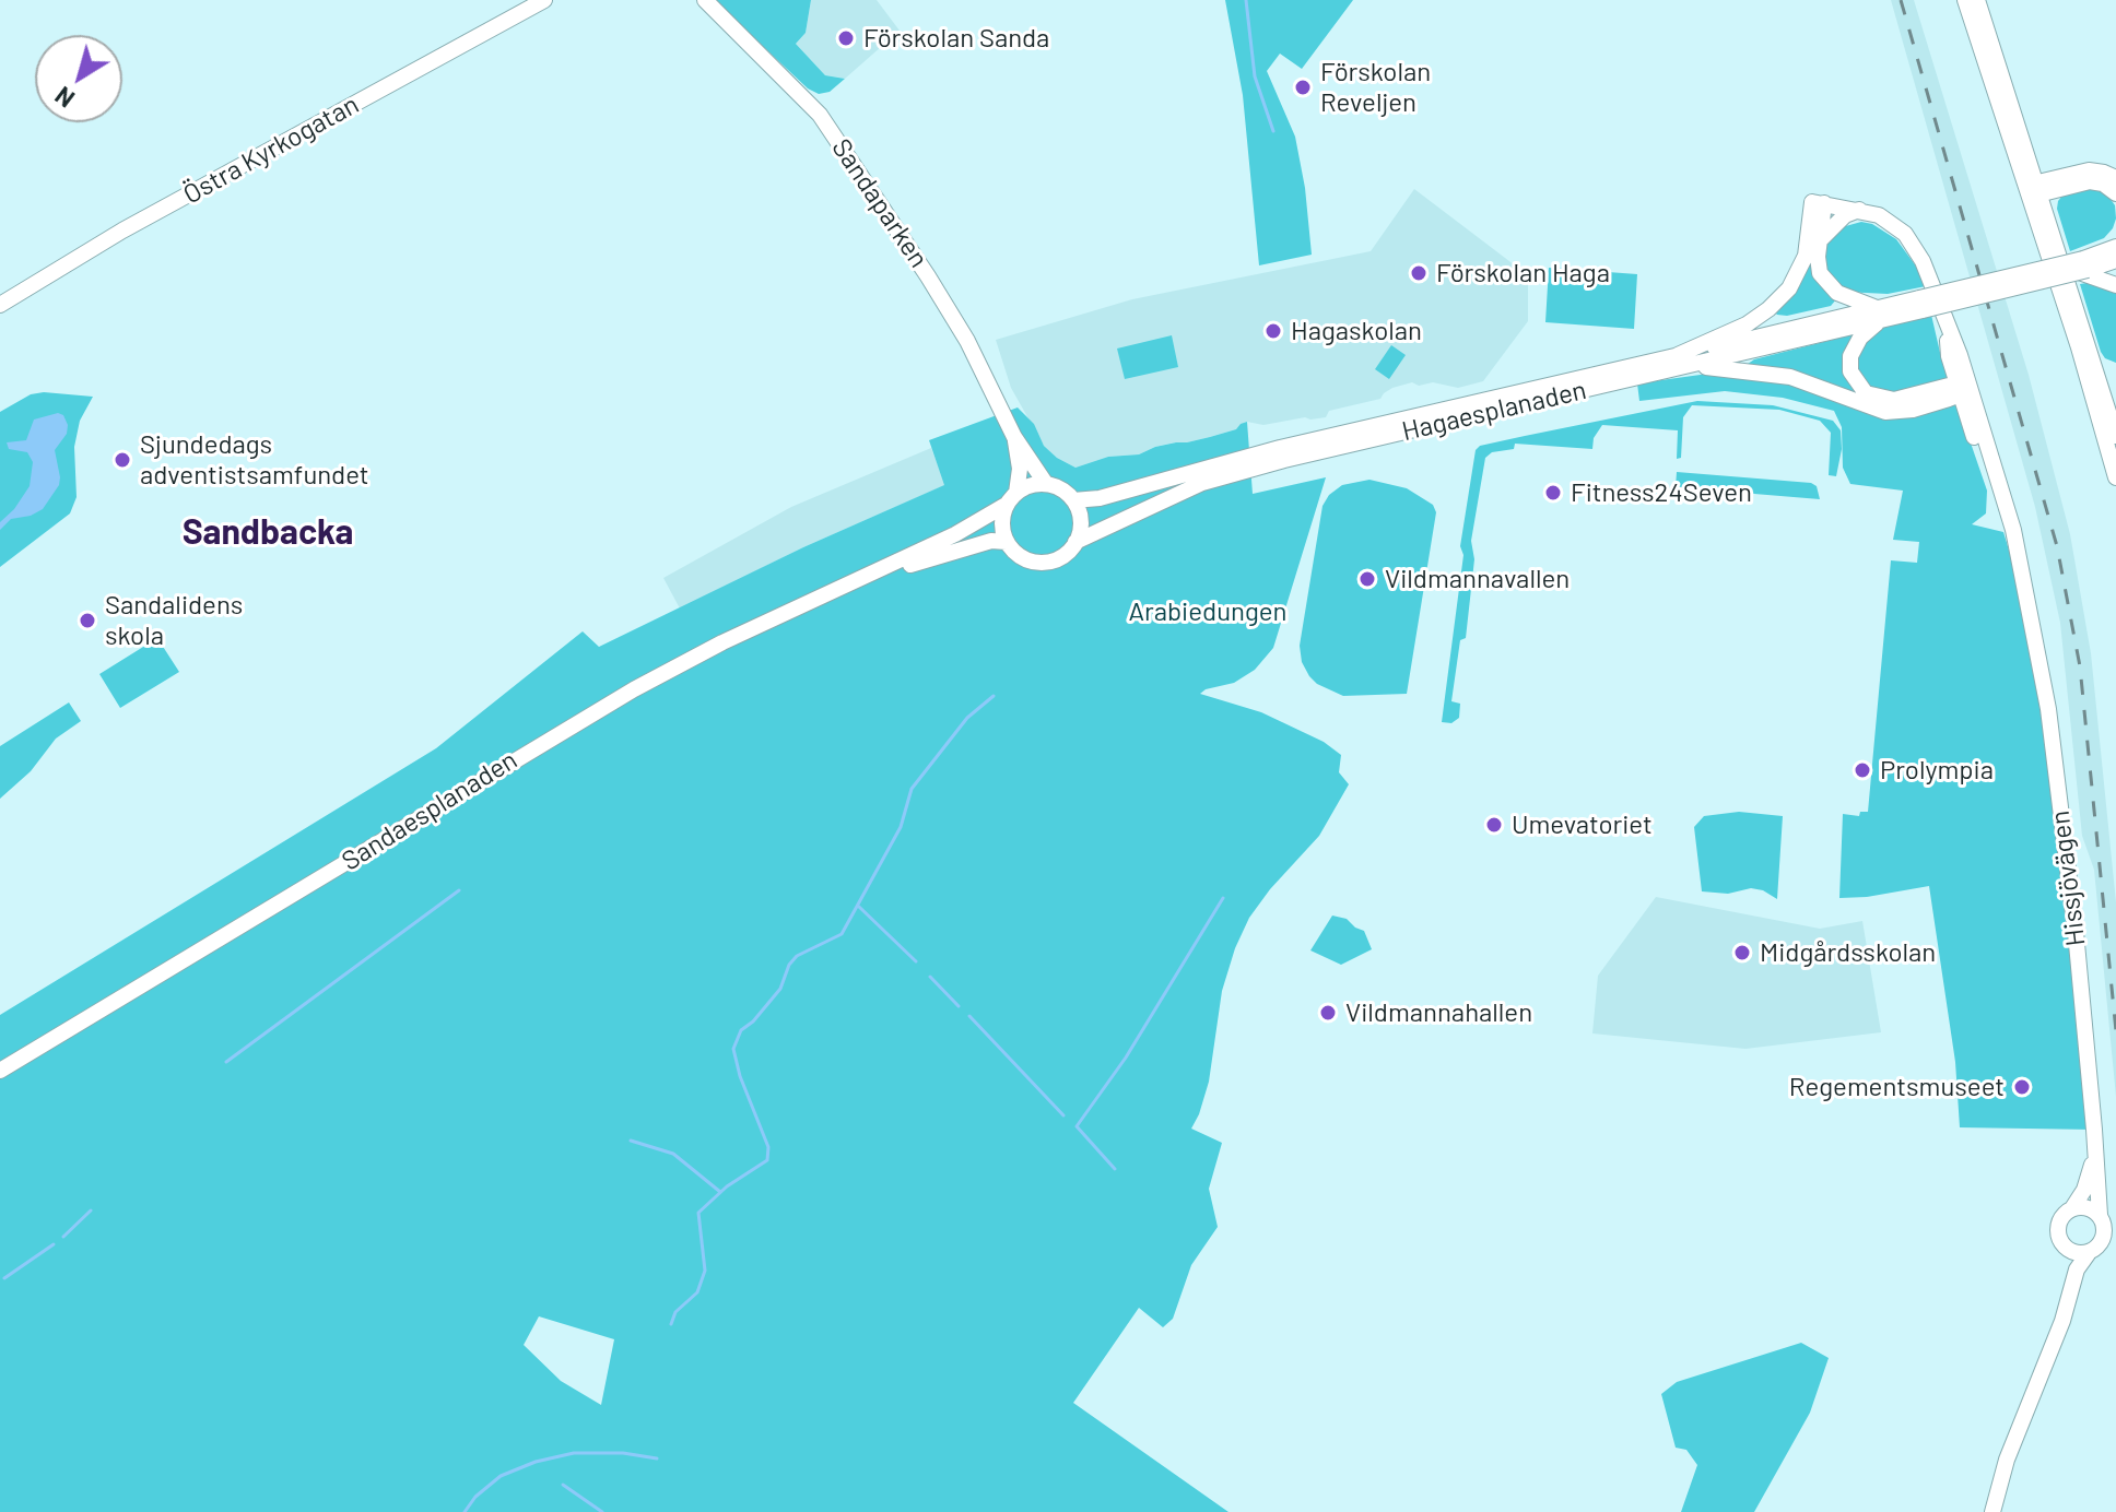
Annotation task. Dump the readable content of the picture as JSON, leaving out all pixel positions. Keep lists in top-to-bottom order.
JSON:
{
  "streets": {
    "main road": [
      "Östra Kyrkogatan",
      "Sandaparken",
      "Hagaesplanaden",
      "Sandaesplanaden",
      "Hissjövägen"
    ]
  },
  "crossings": [
    ["Sandaparken", "Hagaesplanaden"],
    ["Sandaparken", "Sandaesplanaden"],
    ["Hagaesplanaden", "Sandaesplanaden"]
  ],
  "districts": ["Sandbacka"],
  "parks": ["Arabiedungen"],
  "places": [
    "Förskolan Sanda",
    "Förskolan Reveljen",
    "Förskolan Haga",
    "Hagaskolan",
    "Sjundedags adventistsamfundet",
    "Fitness24Seven",
    "Vildmannavallen",
    "Sandalidens skola",
    "Prolympia",
    "Umevatoriet",
    "Midgårdsskolan",
    "Vildmannahallen",
    "Regementsmuseet"
  ],
  "north": "bottom left"
}
